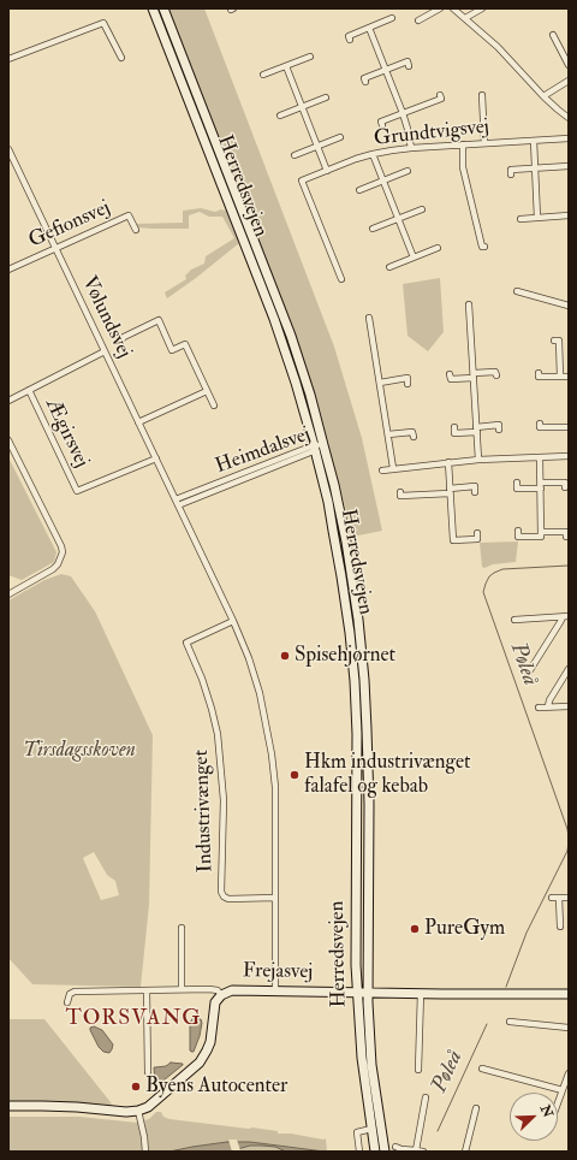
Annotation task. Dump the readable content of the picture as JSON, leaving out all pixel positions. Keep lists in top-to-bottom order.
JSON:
{
  "streets": {
    "street": [
      "Grundtvigsvej",
      "Herredsvejen",
      "Gefionsvej",
      "Vølundsvej",
      "Ægirsvej",
      "Heimdalsvej",
      "Industrivænget",
      "Frejasvej"
    ]
  },
  "crossings": [
    ["Herredsvejen", "Heimdalsvej"],
    ["Herredsvejen", "Frejasvej"],
    ["Gefionsvej", "Vølundsvej"],
    ["Vølundsvej", "Ægirsvej"],
    ["Vølundsvej", "Heimdalsvej"]
  ],
  "districts": ["TORSVANG"],
  "water": ["Pøleå"],
  "parks": ["Tirsdagsskoven"],
  "places": [
    "Spisehjørnet",
    "Hkm industrivænget falafel og kebab",
    "PureGym",
    "Byens Autocenter"
  ],
  "north": "top right"
}
